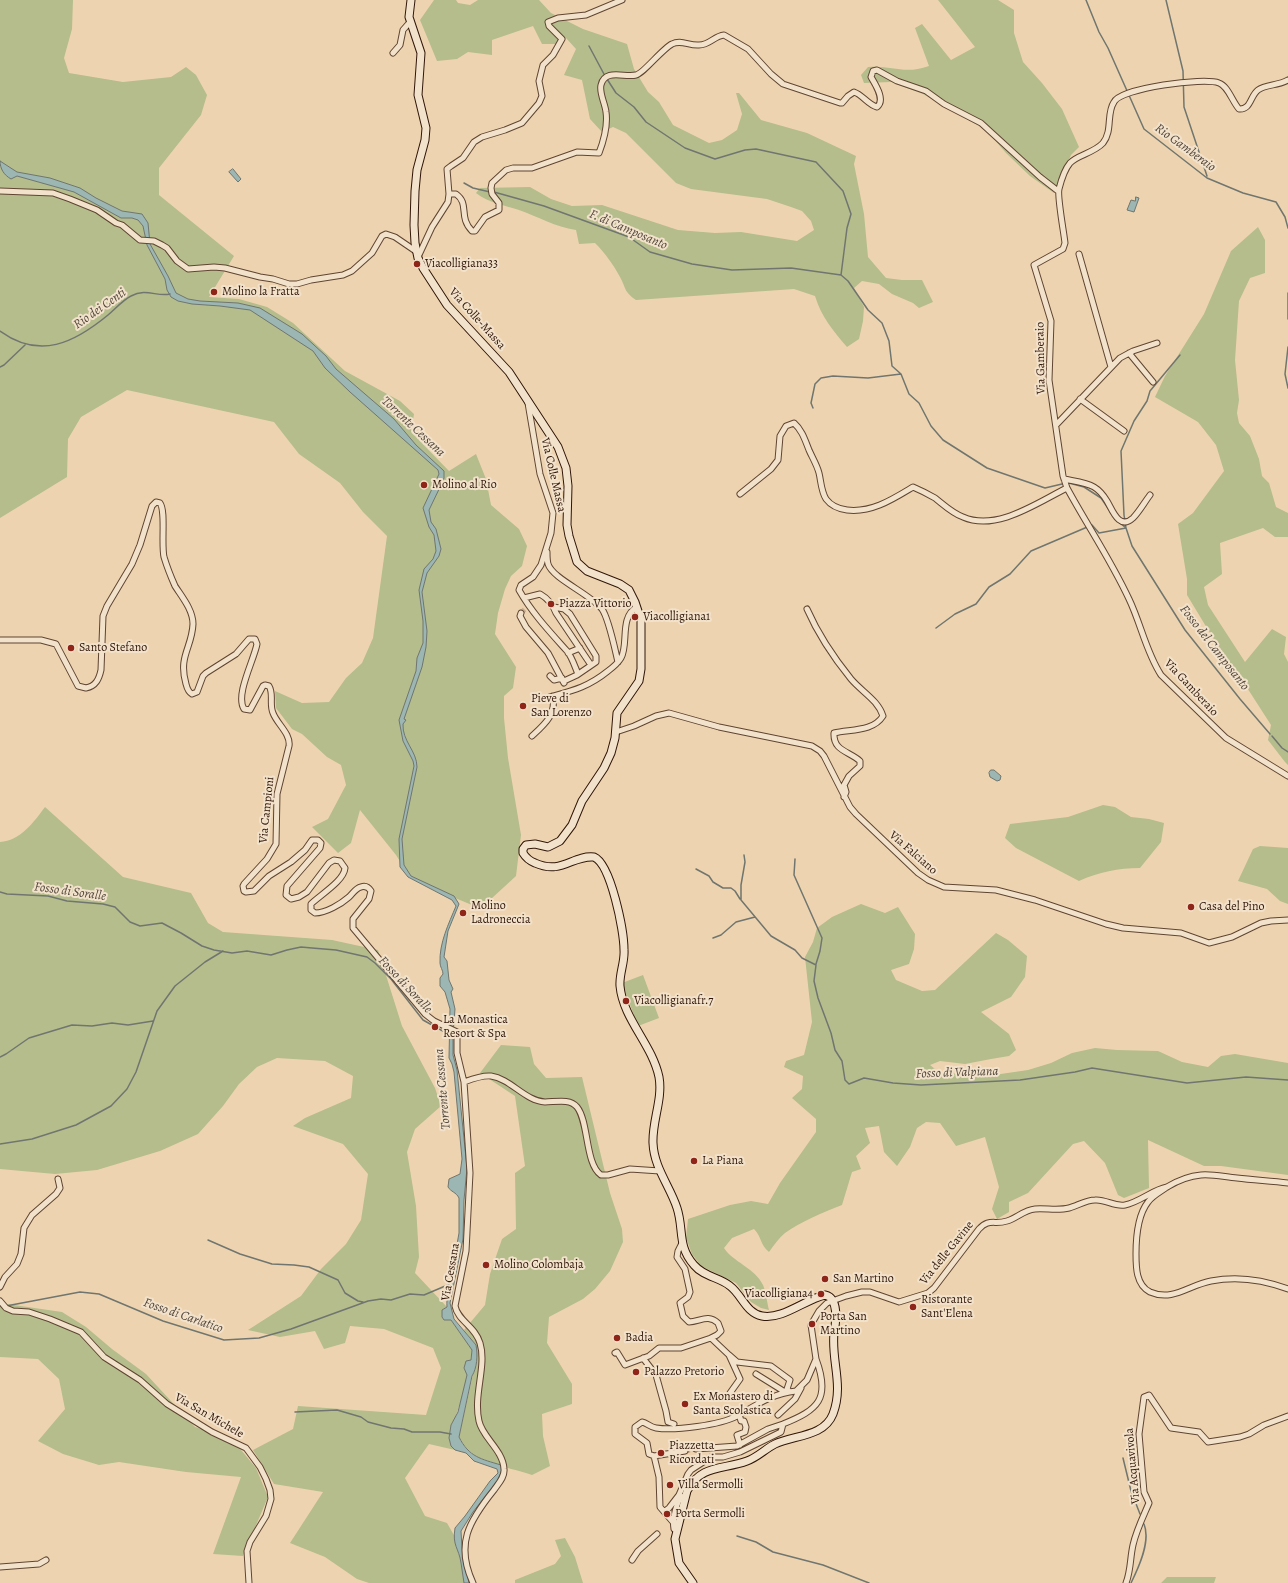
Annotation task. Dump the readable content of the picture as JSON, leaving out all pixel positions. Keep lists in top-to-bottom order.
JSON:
{
  "streets": {
    "street": [
      "Via Colle-Massa",
      "Via Gamberaio",
      "Via Colle Massa",
      "Via Campioni",
      "Via Falciano",
      "Via delle Gavine",
      "Via Cessana",
      "Via San Michele",
      "Via Acquavivola"
    ]
  },
  "crossings": [
    ["Via Colle-Massa", "Via Colle Massa"],
    ["Via Colle-Massa", "Via Falciano"],
    ["Via Campioni", "Via Cessana"]
  ],
  "water": [
    "Rio Gamberaio",
    "F. di Camposanto",
    "Rio dei Centi",
    "Torrente Cessana",
    "Fosso del Camposanto",
    "Fosso di Soralle",
    "Fosso di Valpiana",
    "Fosso di Carlatico"
  ],
  "places": [
    "Viacolligiana33",
    "Molino la Fratta",
    "Molino al Rio",
    "Piazza Vittorio",
    "Viacolligiana1",
    "Santo Stefano",
    "Pieve di San Lorenzo",
    "Casa del Pino",
    "Molino Ladroneccia",
    "Viacolligianafr.7",
    "La Monastica Resort & Spa",
    "La Piana",
    "Molino Colombaja",
    "San Martino",
    "Viacolligiana4",
    "Ristorante Sant'Elena",
    "Porta San Martino",
    "Badia",
    "Palazzo Pretorio",
    "Ex Monastero di Santa Scolastica",
    "Piazzetta Ricordati",
    "Villa Sermolli",
    "Porta Sermolli"
  ]
}
